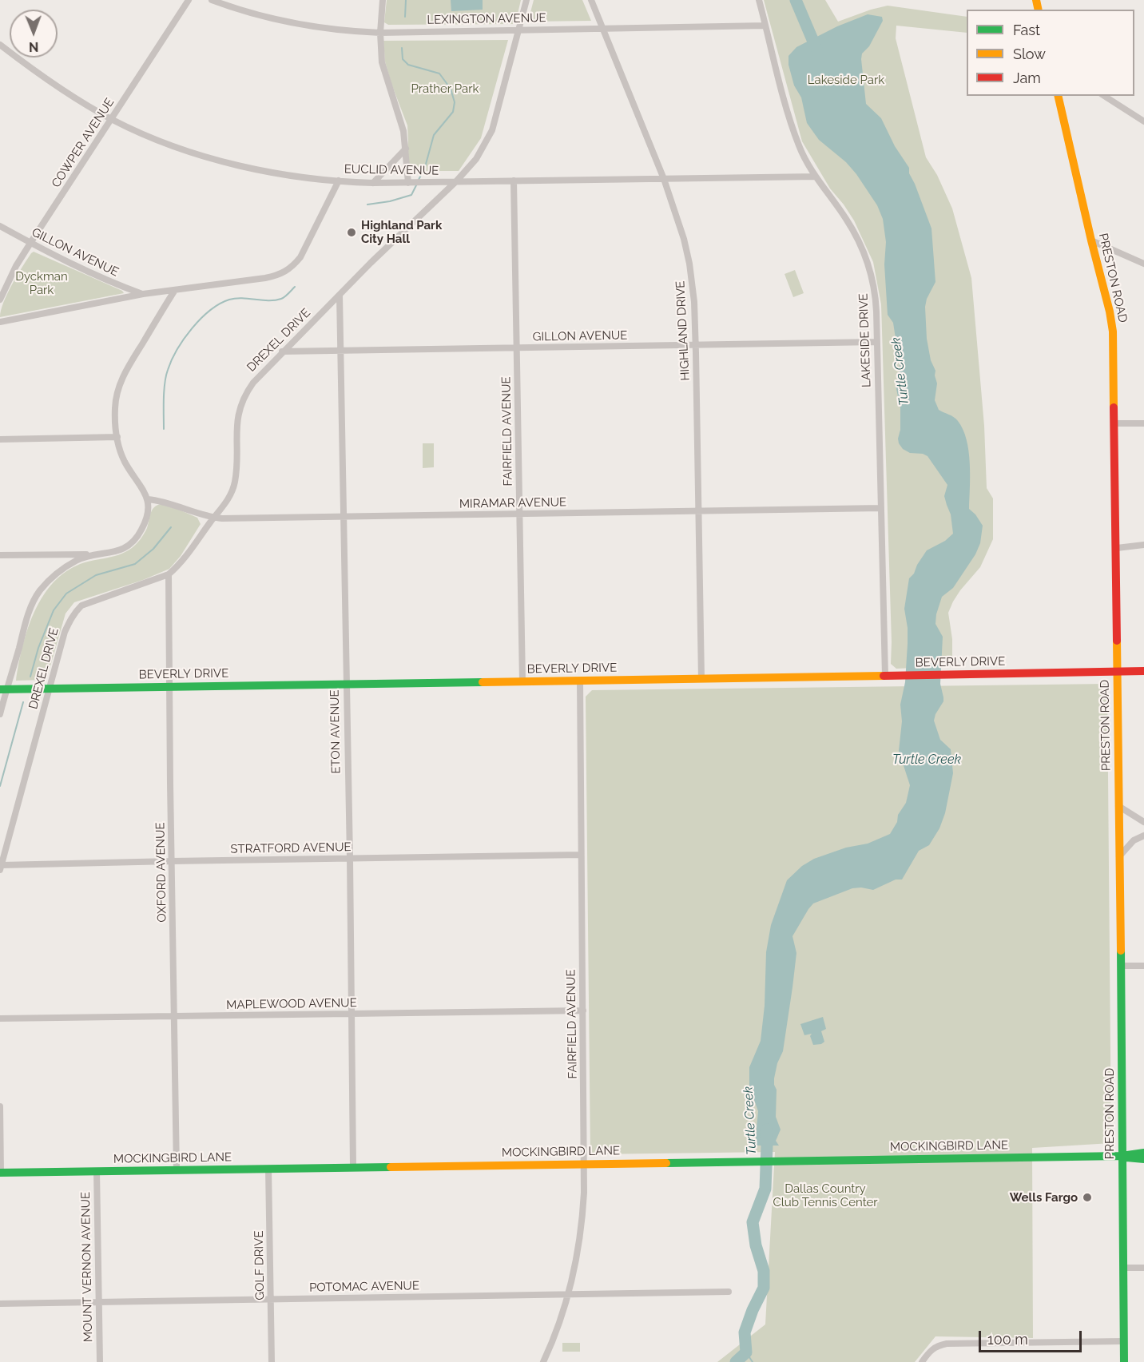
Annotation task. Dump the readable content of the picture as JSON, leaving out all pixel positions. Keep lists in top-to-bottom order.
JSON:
{
  "streets": {
    "main road": ["PRESTON ROAD", "BEVERLY DRIVE", "MOCKINGBIRD LANE"],
    "street": [
      "LEXINGTON AVENUE",
      "COWPER AVENUE",
      "EUCLID AVENUE",
      "GILLON AVENUE",
      "HIGHLAND DRIVE",
      "DREXEL DRIVE",
      "LAKESIDE DRIVE",
      "FAIRFIELD AVENUE",
      "MIRAMAR AVENUE",
      "ETON AVENUE",
      "STRATFORD AVENUE",
      "OXFORD AVENUE",
      "MAPLEWOOD AVENUE",
      "GOLF DRIVE",
      "MOUNT VERNON AVENUE",
      "POTOMAC AVENUE"
    ]
  },
  "crossings": [
    ["LEXINGTON AVENUE", "HIGHLAND DRIVE"],
    ["LEXINGTON AVENUE", "DREXEL DRIVE"],
    ["LEXINGTON AVENUE", "LAKESIDE DRIVE"],
    ["COWPER AVENUE", "EUCLID AVENUE"],
    ["COWPER AVENUE", "GILLON AVENUE"],
    ["EUCLID AVENUE", "HIGHLAND DRIVE"],
    ["EUCLID AVENUE", "DREXEL DRIVE"],
    ["EUCLID AVENUE", "LAKESIDE DRIVE"],
    ["EUCLID AVENUE", "FAIRFIELD AVENUE"],
    ["GILLON AVENUE", "HIGHLAND DRIVE"],
    ["GILLON AVENUE", "DREXEL DRIVE"],
    ["GILLON AVENUE", "LAKESIDE DRIVE"],
    ["GILLON AVENUE", "FAIRFIELD AVENUE"],
    ["GILLON AVENUE", "ETON AVENUE"],
    ["PRESTON ROAD", "BEVERLY DRIVE"],
    ["PRESTON ROAD", "MOCKINGBIRD LANE"],
    ["HIGHLAND DRIVE", "MIRAMAR AVENUE"],
    ["HIGHLAND DRIVE", "BEVERLY DRIVE"],
    ["DREXEL DRIVE", "MIRAMAR AVENUE"],
    ["DREXEL DRIVE", "BEVERLY DRIVE"],
    ["DREXEL DRIVE", "ETON AVENUE"],
    ["DREXEL DRIVE", "STRATFORD AVENUE"],
    ["DREXEL DRIVE", "OXFORD AVENUE"],
    ["LAKESIDE DRIVE", "MIRAMAR AVENUE"],
    ["LAKESIDE DRIVE", "BEVERLY DRIVE"],
    ["FAIRFIELD AVENUE", "MIRAMAR AVENUE"],
    ["FAIRFIELD AVENUE", "BEVERLY DRIVE"],
    ["FAIRFIELD AVENUE", "STRATFORD AVENUE"],
    ["FAIRFIELD AVENUE", "MAPLEWOOD AVENUE"],
    ["FAIRFIELD AVENUE", "MOCKINGBIRD LANE"],
    ["FAIRFIELD AVENUE", "POTOMAC AVENUE"],
    ["MIRAMAR AVENUE", "ETON AVENUE"],
    ["BEVERLY DRIVE", "ETON AVENUE"],
    ["BEVERLY DRIVE", "OXFORD AVENUE"],
    ["ETON AVENUE", "STRATFORD AVENUE"],
    ["ETON AVENUE", "MAPLEWOOD AVENUE"],
    ["ETON AVENUE", "MOCKINGBIRD LANE"],
    ["STRATFORD AVENUE", "OXFORD AVENUE"],
    ["OXFORD AVENUE", "MAPLEWOOD AVENUE"],
    ["OXFORD AVENUE", "MOCKINGBIRD LANE"],
    ["MOCKINGBIRD LANE", "GOLF DRIVE"],
    ["MOCKINGBIRD LANE", "MOUNT VERNON AVENUE"],
    ["GOLF DRIVE", "POTOMAC AVENUE"],
    ["MOUNT VERNON AVENUE", "POTOMAC AVENUE"]
  ],
  "water": ["Turtle Creek"],
  "parks": [
    "Lakeside Park",
    "Prather Park",
    "Dyckman Park",
    "Dallas Country Club Tennis Center"
  ],
  "places": ["Highland Park City Hall", "Wells Fargo"],
  "legend": ["Fast", "Slow", "Jam"],
  "scale_bar": "100 m",
  "north": "bottom"
}
